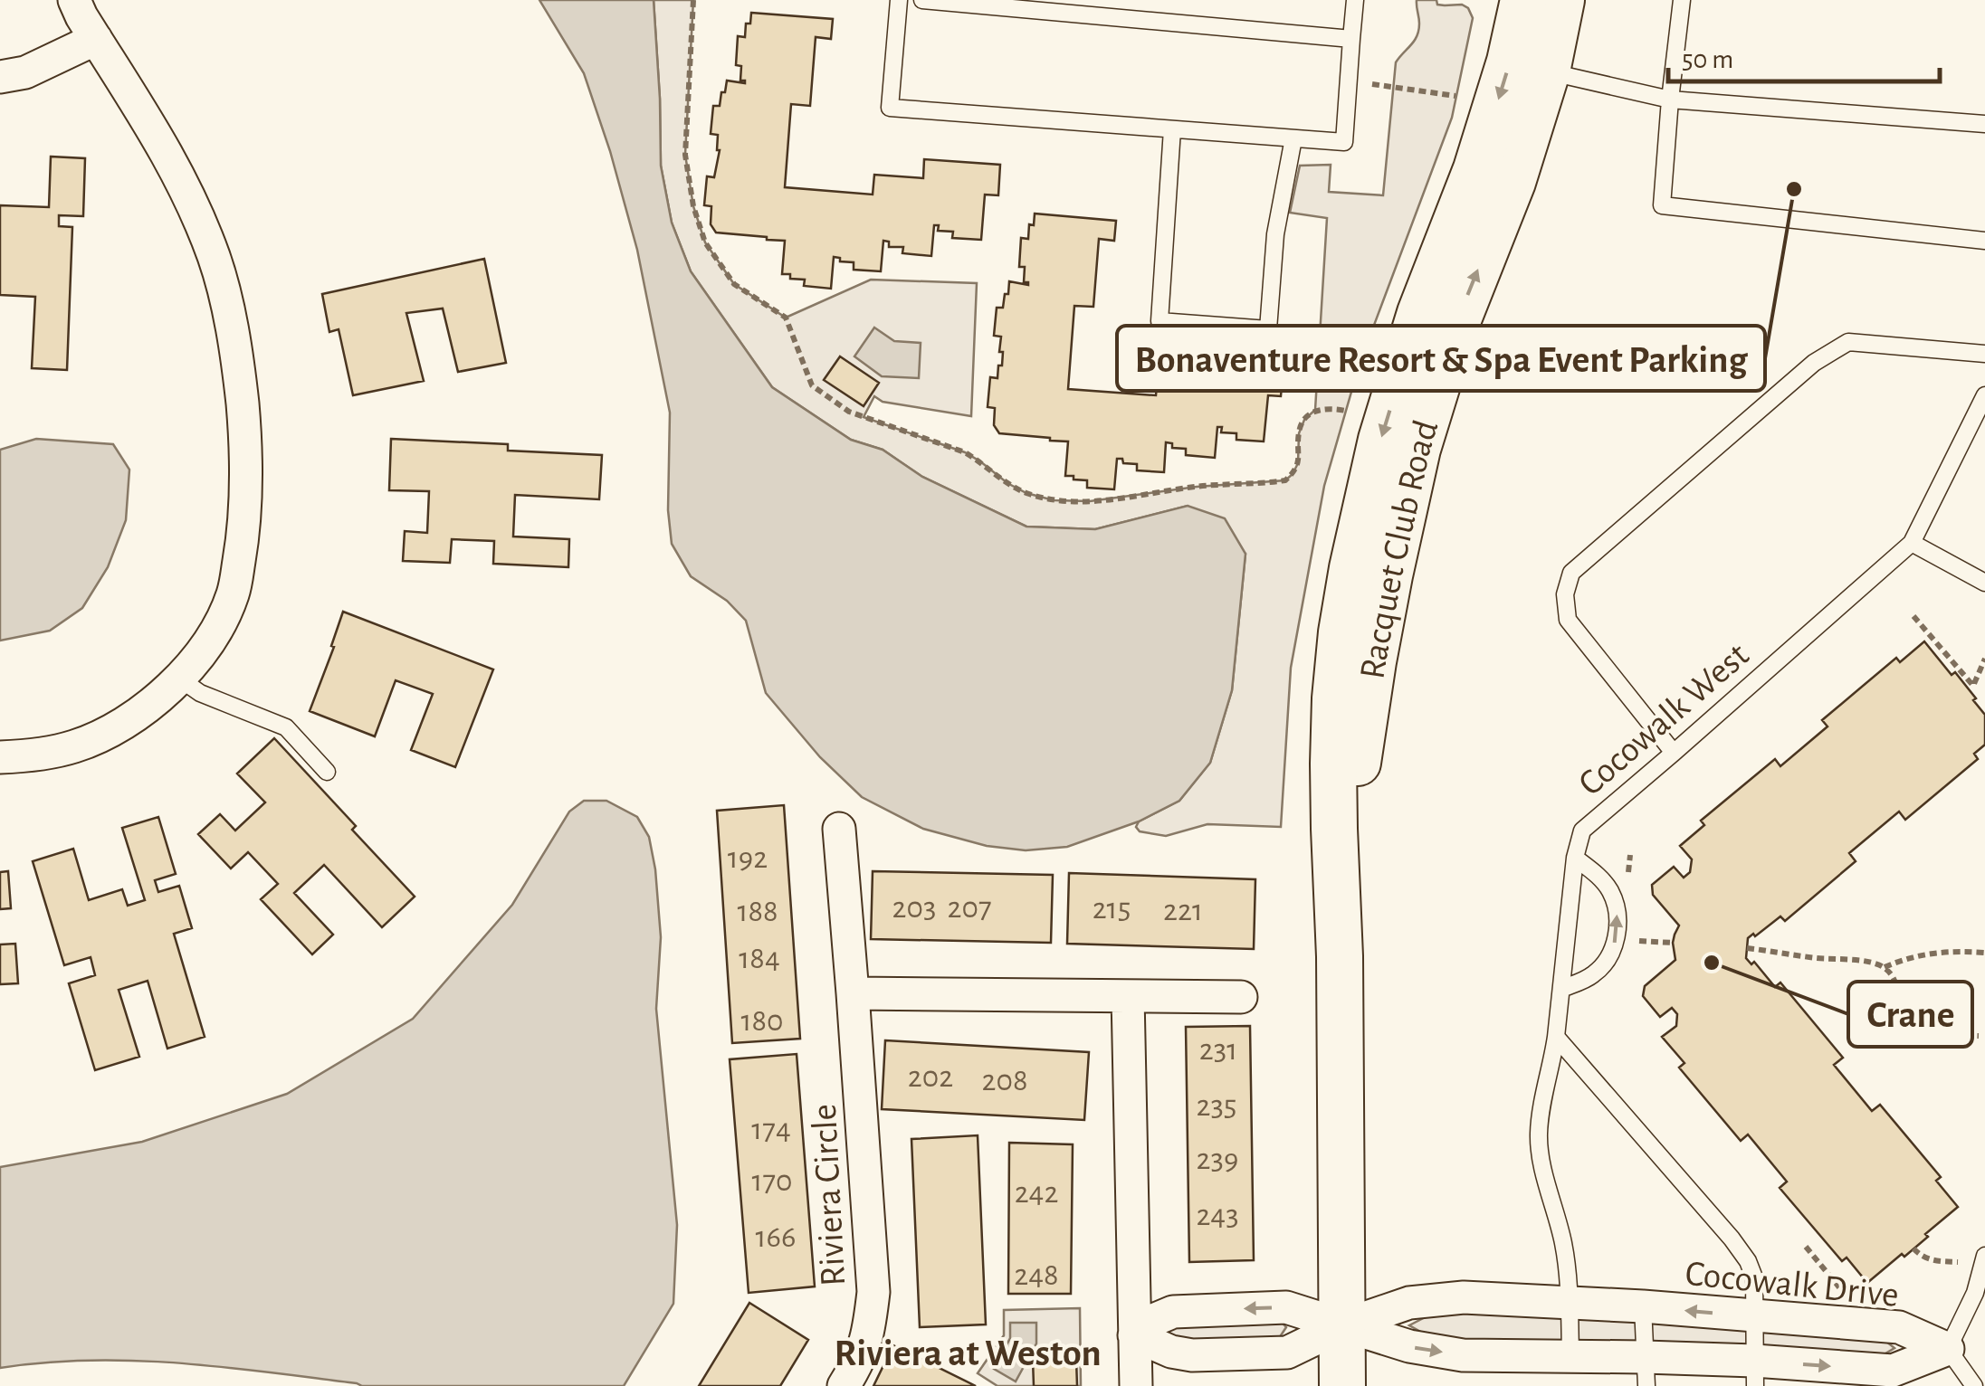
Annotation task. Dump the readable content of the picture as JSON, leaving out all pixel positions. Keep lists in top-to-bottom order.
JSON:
{
  "streets": {
    "street": ["Racquet Club Road", "Riviera Circle", "Cocowalk Drive"],
    "lane": ["Cocowalk West"]
  },
  "crossings": [
    ["Racquet Club Road", "Cocowalk Drive"],
    ["Cocowalk West", "Cocowalk Drive"]
  ],
  "districts": ["Riviera at Weston"],
  "places": ["Bonaventure Resort & Spa Event Parking", "Crane"],
  "house_numbers": [
    "192",
    "203",
    "207",
    "215",
    "221",
    "188",
    "184",
    "180",
    "231",
    "202",
    "208",
    "235",
    "174",
    "239",
    "170",
    "242",
    "243",
    "166",
    "248"
  ],
  "scale_bar": "50 m"
}
